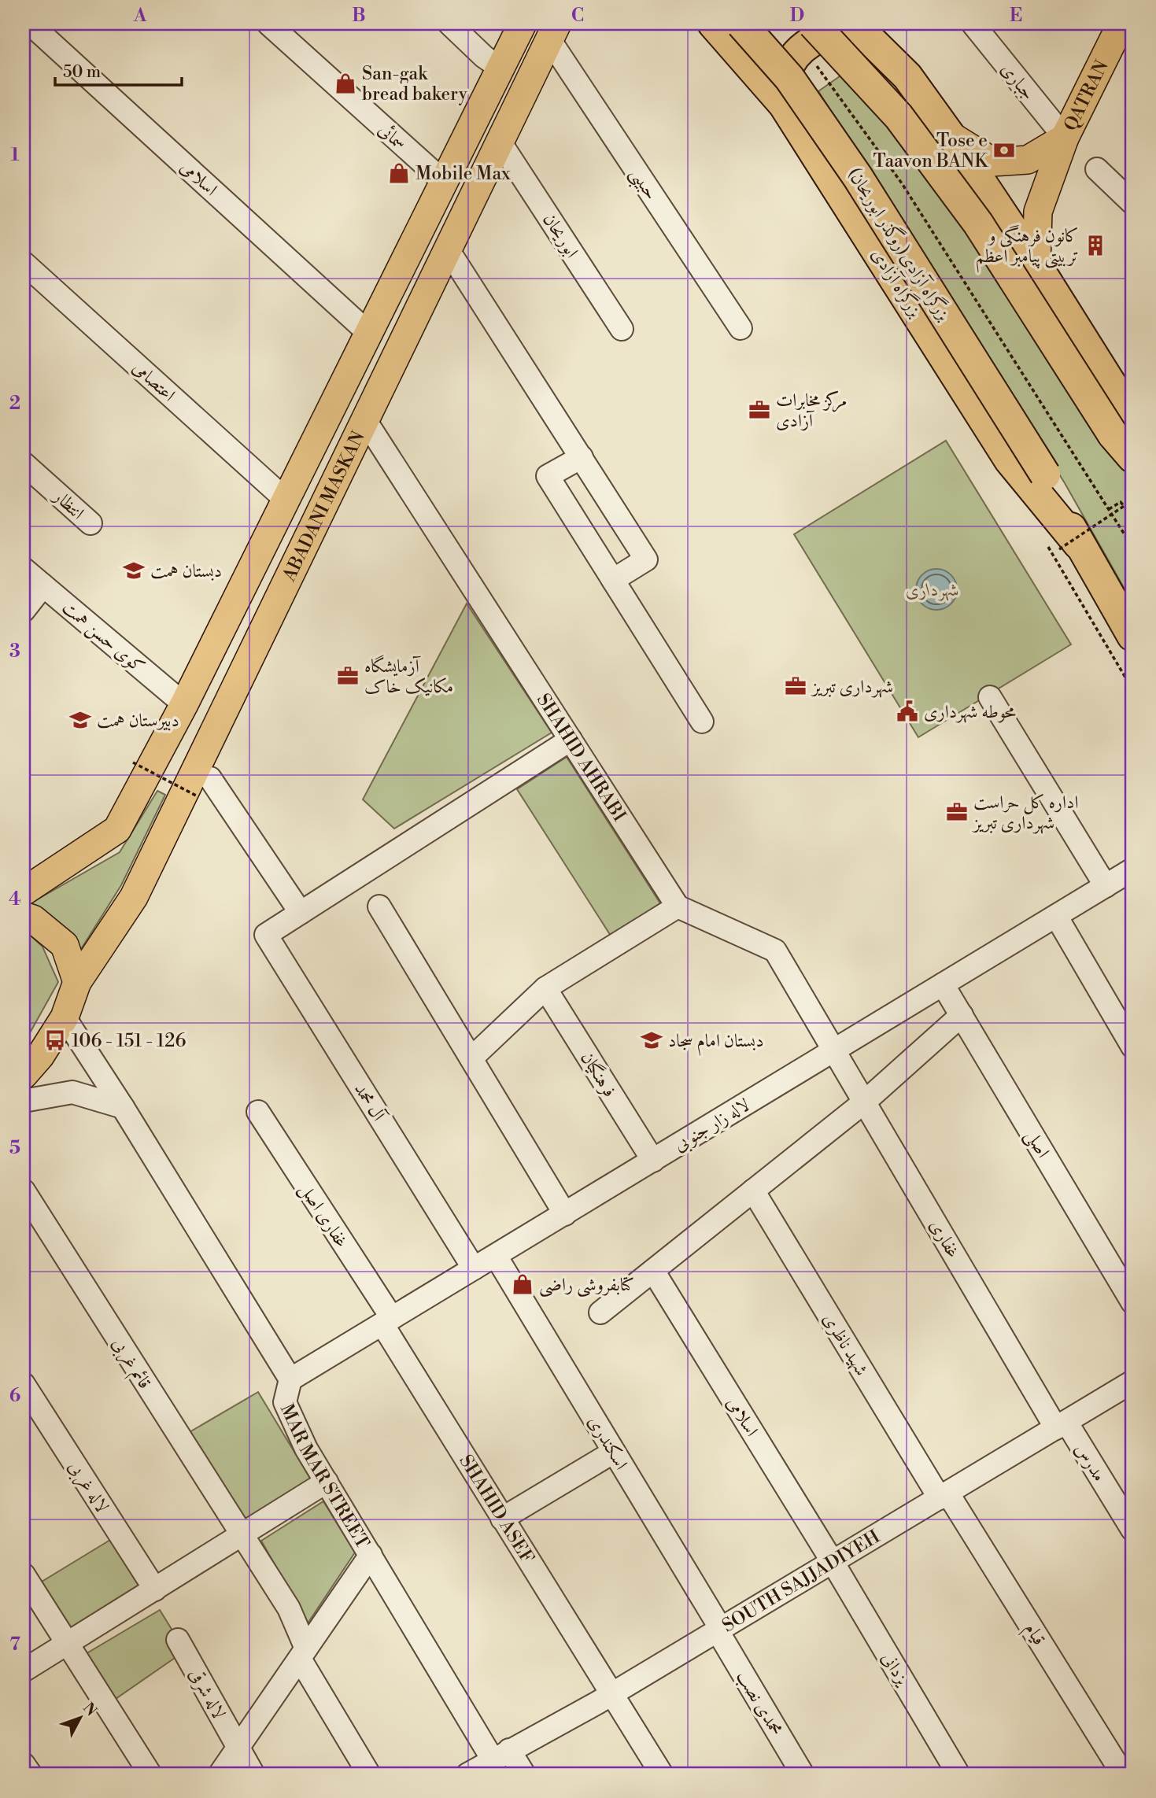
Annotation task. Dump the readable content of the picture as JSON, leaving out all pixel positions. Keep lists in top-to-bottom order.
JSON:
{
  "streets": {
    "highway": ["بزرگراه آزادی(روگذر ابوریحان)", "بزرگراه آزادی"],
    "main road": ["QATRAN", "ABADANI MASKAN"],
    "street": [
      "جباری",
      "سمائی",
      "اسلامی",
      "حبیبی",
      "ابوریحان",
      "اعتصامی",
      "انتظار",
      "کوی حسن همت",
      "SHAHID AHRABI",
      "فرهنگیان",
      "آل محمد",
      "لاله زار جنوبی",
      "اصلی",
      "غفاری اصل",
      "غفاری",
      "شهید ناظری",
      "قائم غربی",
      "اسکندری",
      "مدرس",
      "MAR MAR STREET",
      "لاله غربی",
      "SHAHID ASEF",
      "SOUTH SAJJADIYEH",
      "قیام",
      "یزدانی",
      "لاله شرقی",
      "محمدی نصب"
    ]
  },
  "crossings": [
    ["جباری", "QATRAN"],
    ["سمائی", "ABADANI MASKAN"],
    ["اسلامی", "ABADANI MASKAN"],
    ["اسلامی", "SOUTH SAJJADIYEH"],
    ["اسلامی", "یزدانی"],
    ["حبیبی", "ABADANI MASKAN"],
    ["ابوریحان", "ABADANI MASKAN"],
    ["بزرگراه آزادی(روگذر ابوریحان)", "بزرگراه آزادی"],
    ["اعتصامی", "ABADANI MASKAN"],
    ["ABADANI MASKAN", "کوی حسن همت"],
    ["ABADANI MASKAN", "SHAHID AHRABI"],
    ["ABADANI MASKAN", "MAR MAR STREET"],
    ["فرهنگیان", "لاله زار جنوبی"],
    ["آل محمد", "لاله زار جنوبی"],
    ["لاله زار جنوبی", "اصلی"],
    ["لاله زار جنوبی", "غفاری اصل"],
    ["لاله زار جنوبی", "غفاری"],
    ["لاله زار جنوبی", "اسکندری"],
    ["لاله زار جنوبی", "MAR MAR STREET"],
    ["لاله زار جنوبی", "SHAHID ASEF"],
    ["غفاری اصل", "SHAHID ASEF"],
    ["غفاری", "مدرس"],
    ["غفاری", "SOUTH SAJJADIYEH"],
    ["شهید ناظری", "SOUTH SAJJADIYEH"],
    ["شهید ناظری", "قیام"],
    ["اسکندری", "SOUTH SAJJADIYEH"],
    ["اسکندری", "محمدی نصب"],
    ["مدرس", "SOUTH SAJJADIYEH"],
    ["MAR MAR STREET", "SOUTH SAJJADIYEH"],
    ["SHAHID ASEF", "SOUTH SAJJADIYEH"],
    ["SOUTH SAJJADIYEH", "قیام"],
    ["SOUTH SAJJADIYEH", "یزدانی"],
    ["SOUTH SAJJADIYEH", "محمدی نصب"]
  ],
  "parks": ["شهرداری"],
  "places": {
    "shop": ["San-gak bread bakery", "Mobile Max", "کتابفروشی راضی"],
    "bank": ["Tose e Taavon BANK"],
    "building": ["کانون فرهنگی و تربیتی پیامبر اعظم"],
    "office": [
      "مرکز مخابرات آزادی",
      "آزمایشگاه مکانیک خاک",
      "شهرداری تبریز",
      "اداره کل حراست شهرداری تبریز"
    ],
    "school or university": ["دبستان همت", "دبیرستان همت", "دبستان امام سجاد"],
    "public building": ["محوطه شهرداری"],
    "bus stop": ["106 - 151 - 126"]
  },
  "scale_bar": "50 m",
  "north": "top right",
  "grid": {
    "columns": [
      "A",
      "B",
      "C",
      "D",
      "E"
    ],
    "rows": [
      "1",
      "2",
      "3",
      "4",
      "5",
      "6",
      "7"
    ]
  }
}
